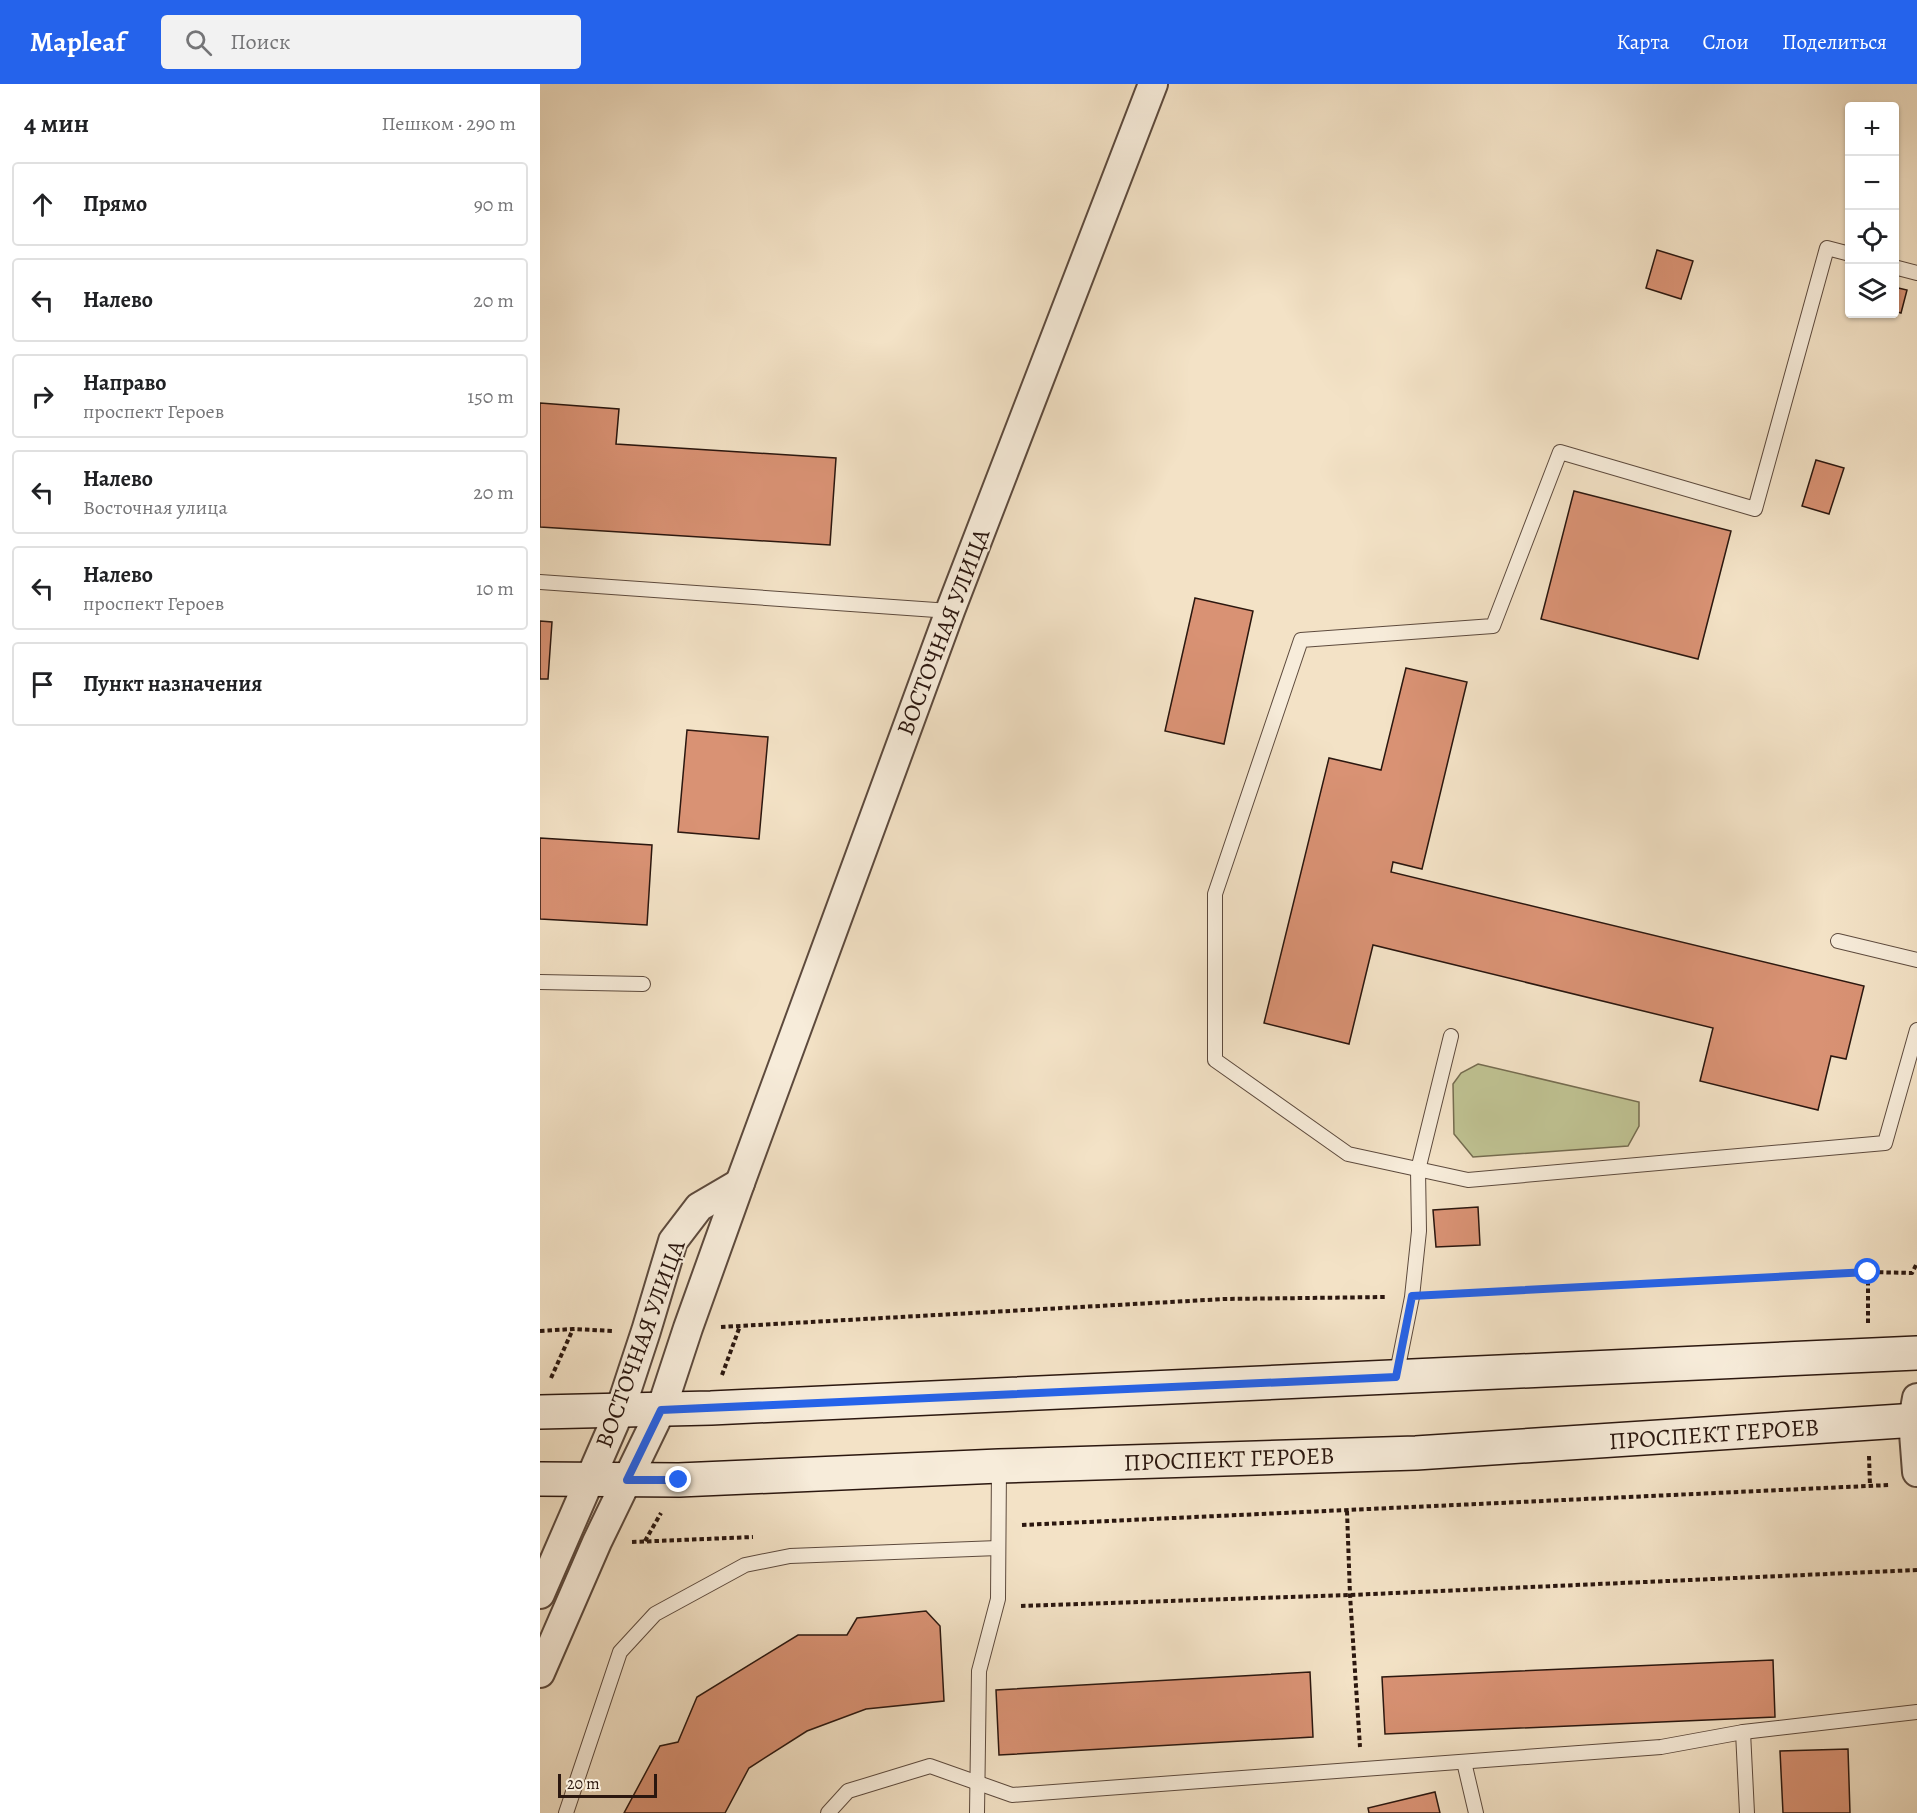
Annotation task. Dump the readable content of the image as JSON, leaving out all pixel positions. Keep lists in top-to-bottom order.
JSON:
{
  "streets": {
    "main road": ["ПРОСПЕКТ ГЕРОЕВ"],
    "street": ["ВОСТОЧНАЯ УЛИЦА"]
  },
  "crossings": [
    ["ВОСТОЧНАЯ УЛИЦА", "ПРОСПЕКТ ГЕРОЕВ"]
  ],
  "scale_bar": "20 m",
  "page": {
    "header": "Mapleaf",
    "search": "Поиск",
    "nav": ["Карта", "Слои", "Поделиться"],
    "heading": ["4 мин", "Пешком · 290 m"],
    "map_buttons": ["+", "−"],
    "list": [
      ["Прямо", "90 m"],
      ["Налево", "20 m"],
      ["Направо", "проспект Героев", "150 m"],
      ["Налево", "Восточная улица", "20 m"],
      ["Налево", "проспект Героев", "10 m"],
      "Пункт назначения"
    ],
    "scale": "20 m"
  }
}
